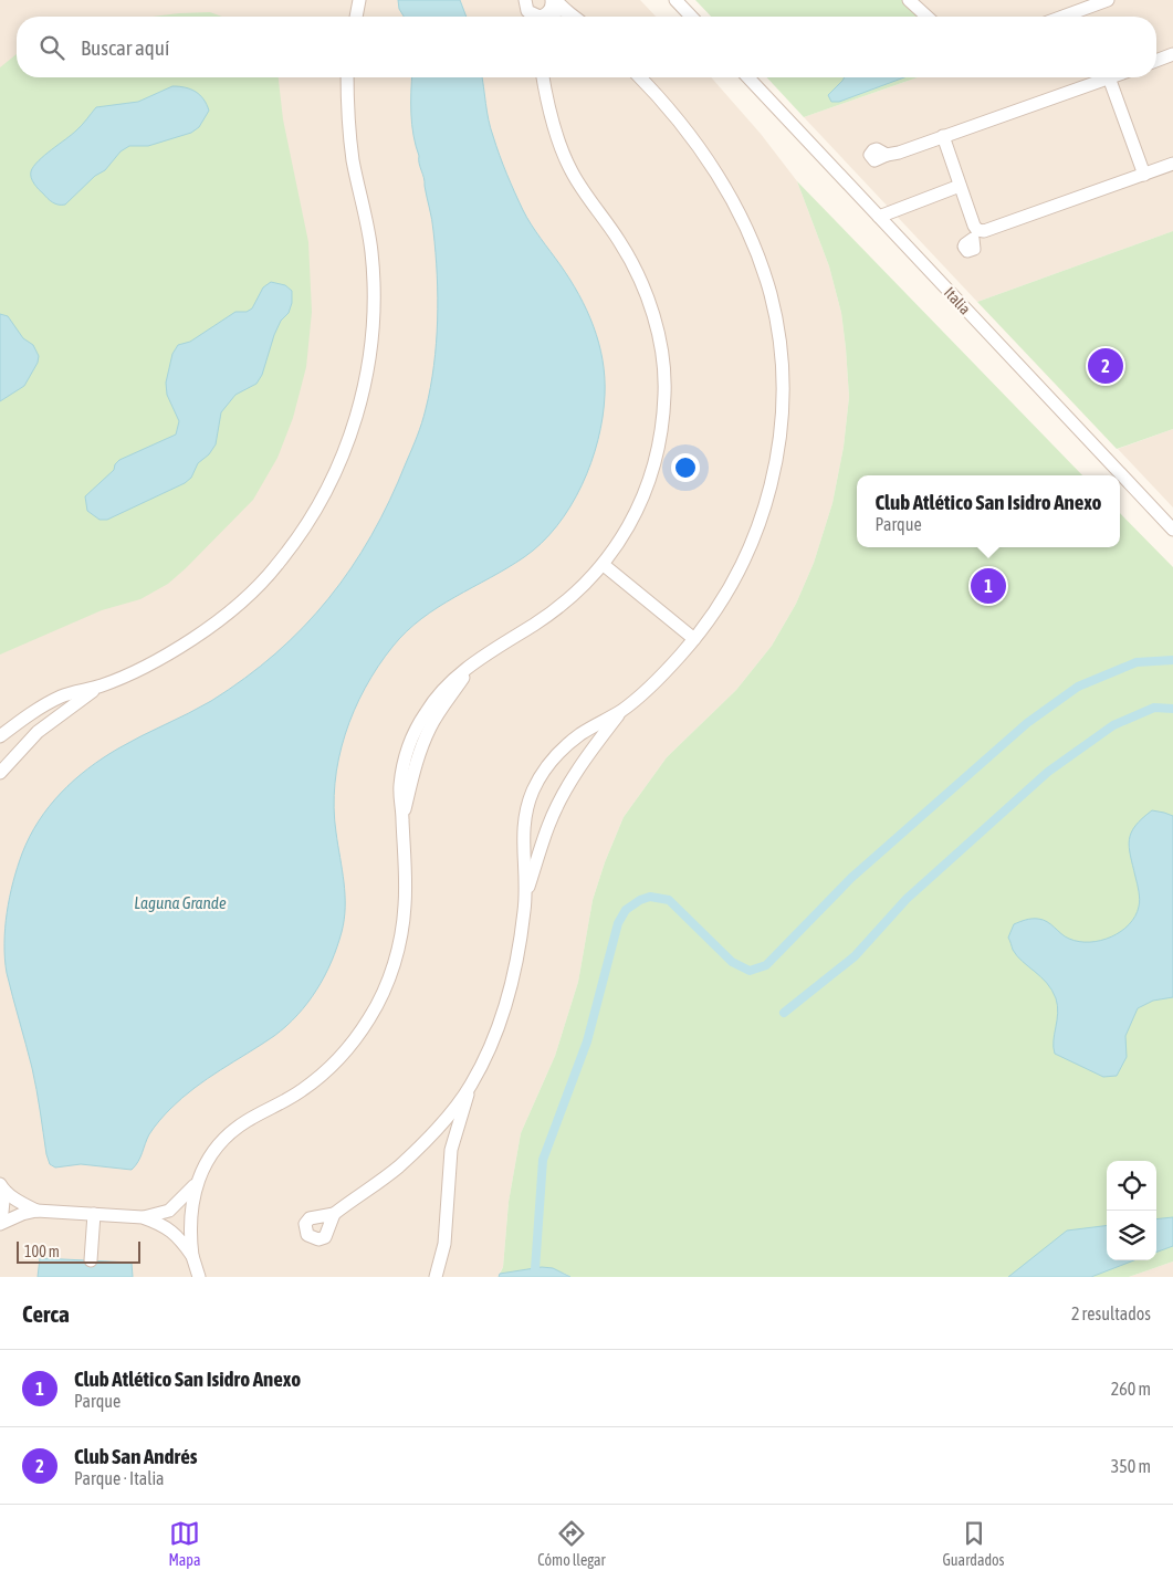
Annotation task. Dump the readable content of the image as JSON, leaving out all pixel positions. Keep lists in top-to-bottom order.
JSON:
{
  "streets": {
    "street": ["Italia"]
  },
  "water": ["Laguna Grande"],
  "scale_bar": "100 m",
  "page": {
    "search": "Buscar aquí",
    "pins": ["2", "1"],
    "popup": ["Club Atlético San Isidro Anexo", "Parque"],
    "scale": "100 m",
    "heading": ["Cerca", "2 resultados"],
    "list": [
      {
        "mark": "1",
        "name": "Club Atlético San Isidro Anexo",
        "note": "Parque",
        "value": "260 m"
      },
      {
        "mark": "2",
        "name": "Club San Andrés",
        "note": "Parque · Italia",
        "value": "350 m"
      }
    ],
    "nav": ["Mapa", "Cómo llegar", "Guardados"]
  }
}
